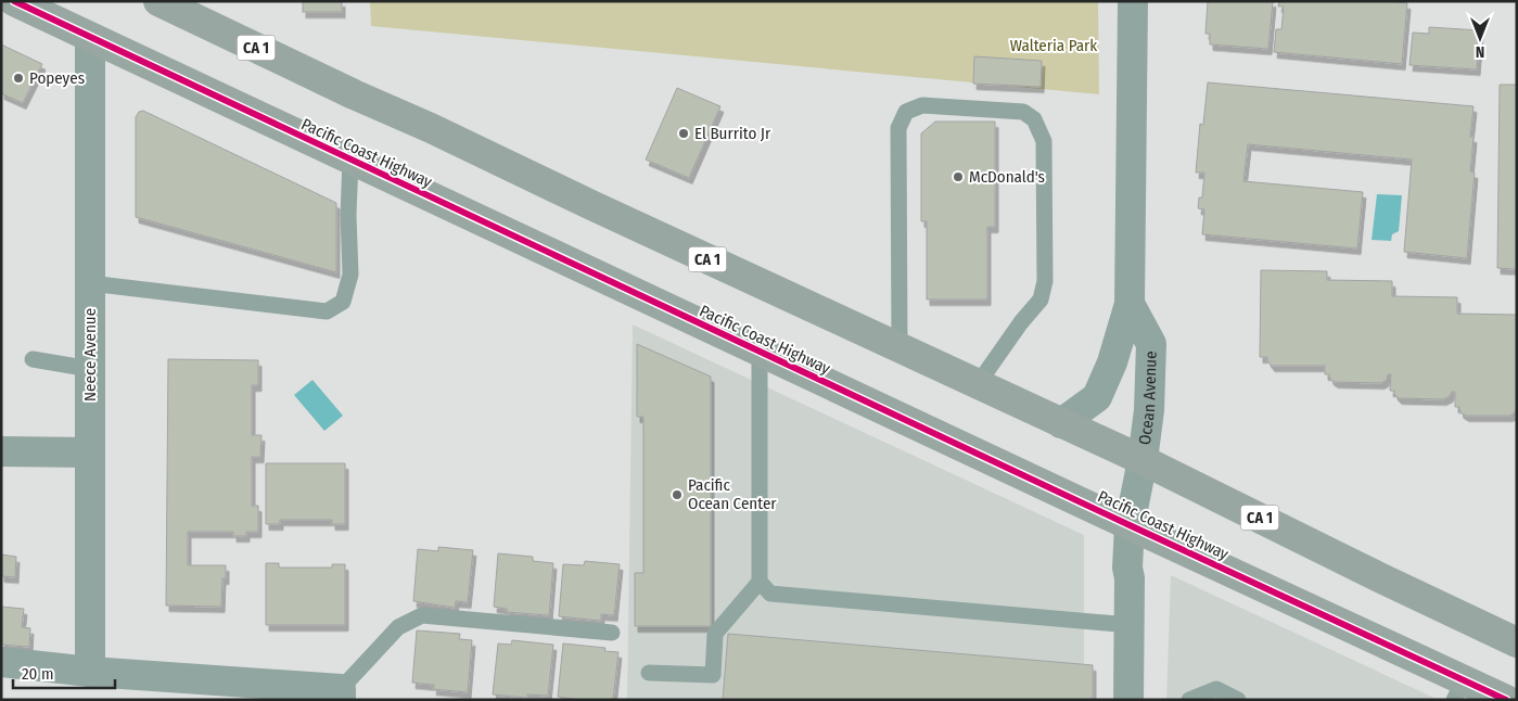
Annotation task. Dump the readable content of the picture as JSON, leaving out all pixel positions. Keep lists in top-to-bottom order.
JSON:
{
  "streets": {
    "highway": ["CA 1", "Pacific Coast Highway"],
    "street": ["Neece Avenue", "Ocean Avenue"]
  },
  "crossings": [
    ["CA 1", "Ocean Avenue"],
    ["Pacific Coast Highway", "Neece Avenue"],
    ["Pacific Coast Highway", "Ocean Avenue"]
  ],
  "parks": ["Walteria Park"],
  "places": [
    "Popeyes",
    "El Burrito Jr",
    "McDonald's",
    "Pacific Ocean Center"
  ],
  "scale_bar": "20 m",
  "north": "bottom"
}
